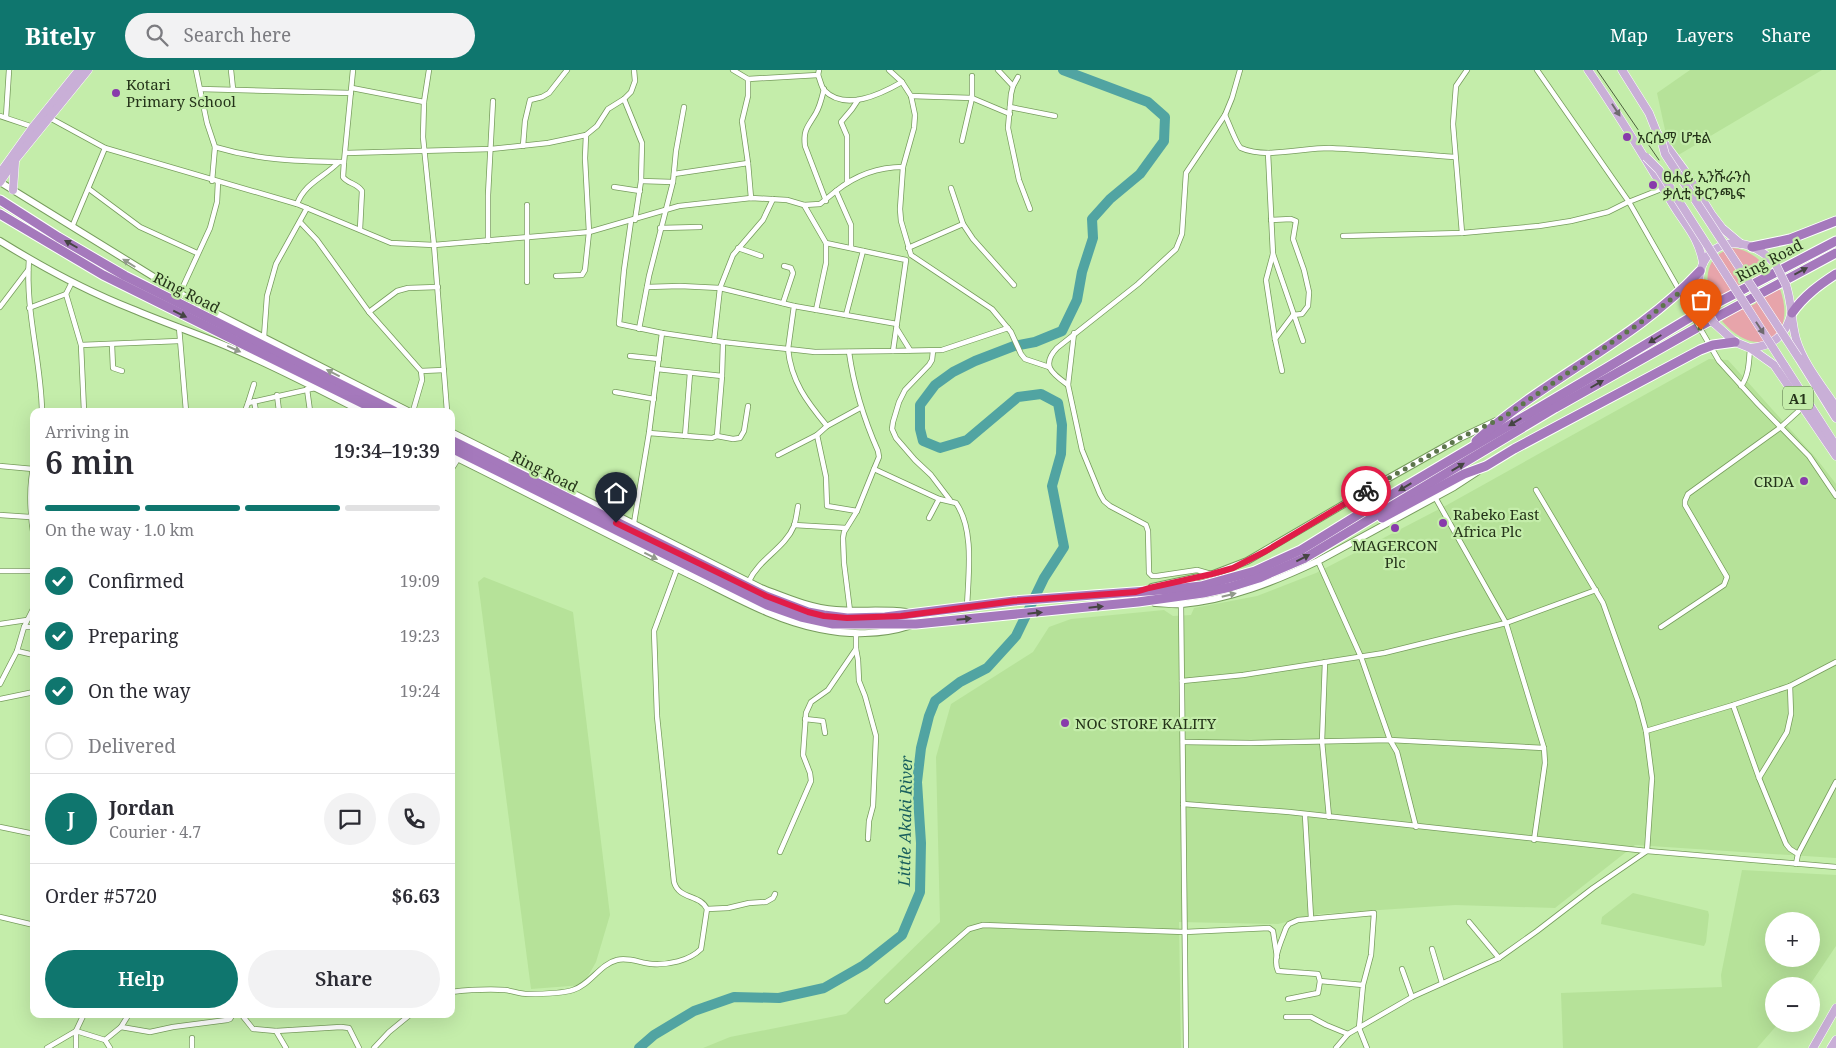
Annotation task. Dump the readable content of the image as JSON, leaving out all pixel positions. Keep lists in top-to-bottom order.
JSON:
{
  "streets": {
    "highway": ["Ring Road"],
    "main road": ["A1"]
  },
  "water": ["Little Akaki River"],
  "places": [
    "Kotari Primary School",
    "አርሴማ ሆቴል",
    "ፀሐይ ኢንሹራንስ ቃሊቲ ቅርንጫፍ",
    "CRDA",
    "Rabeko East Africa Plc",
    "MAGERCON Plc",
    "NOC STORE KALITY"
  ],
  "page": {
    "header": "Bitely",
    "search": "Search here",
    "nav": ["Map", "Layers", "Share"],
    "heading": ["6 min", "Arriving in", "19:34–19:39"],
    "panel": [
      "Jordan",
      "Courier · 4.7",
      "Order #5720",
      "$6.63"
    ],
    "bar": "On the way · 1.0 km",
    "list": [
      ["Confirmed", "19:09"],
      ["Preparing", "19:23"],
      ["On the way", "19:24"],
      "Delivered"
    ],
    "round": "J",
    "map_buttons": ["+", "−"],
    "buttons": ["Help", "Share"]
  }
}
